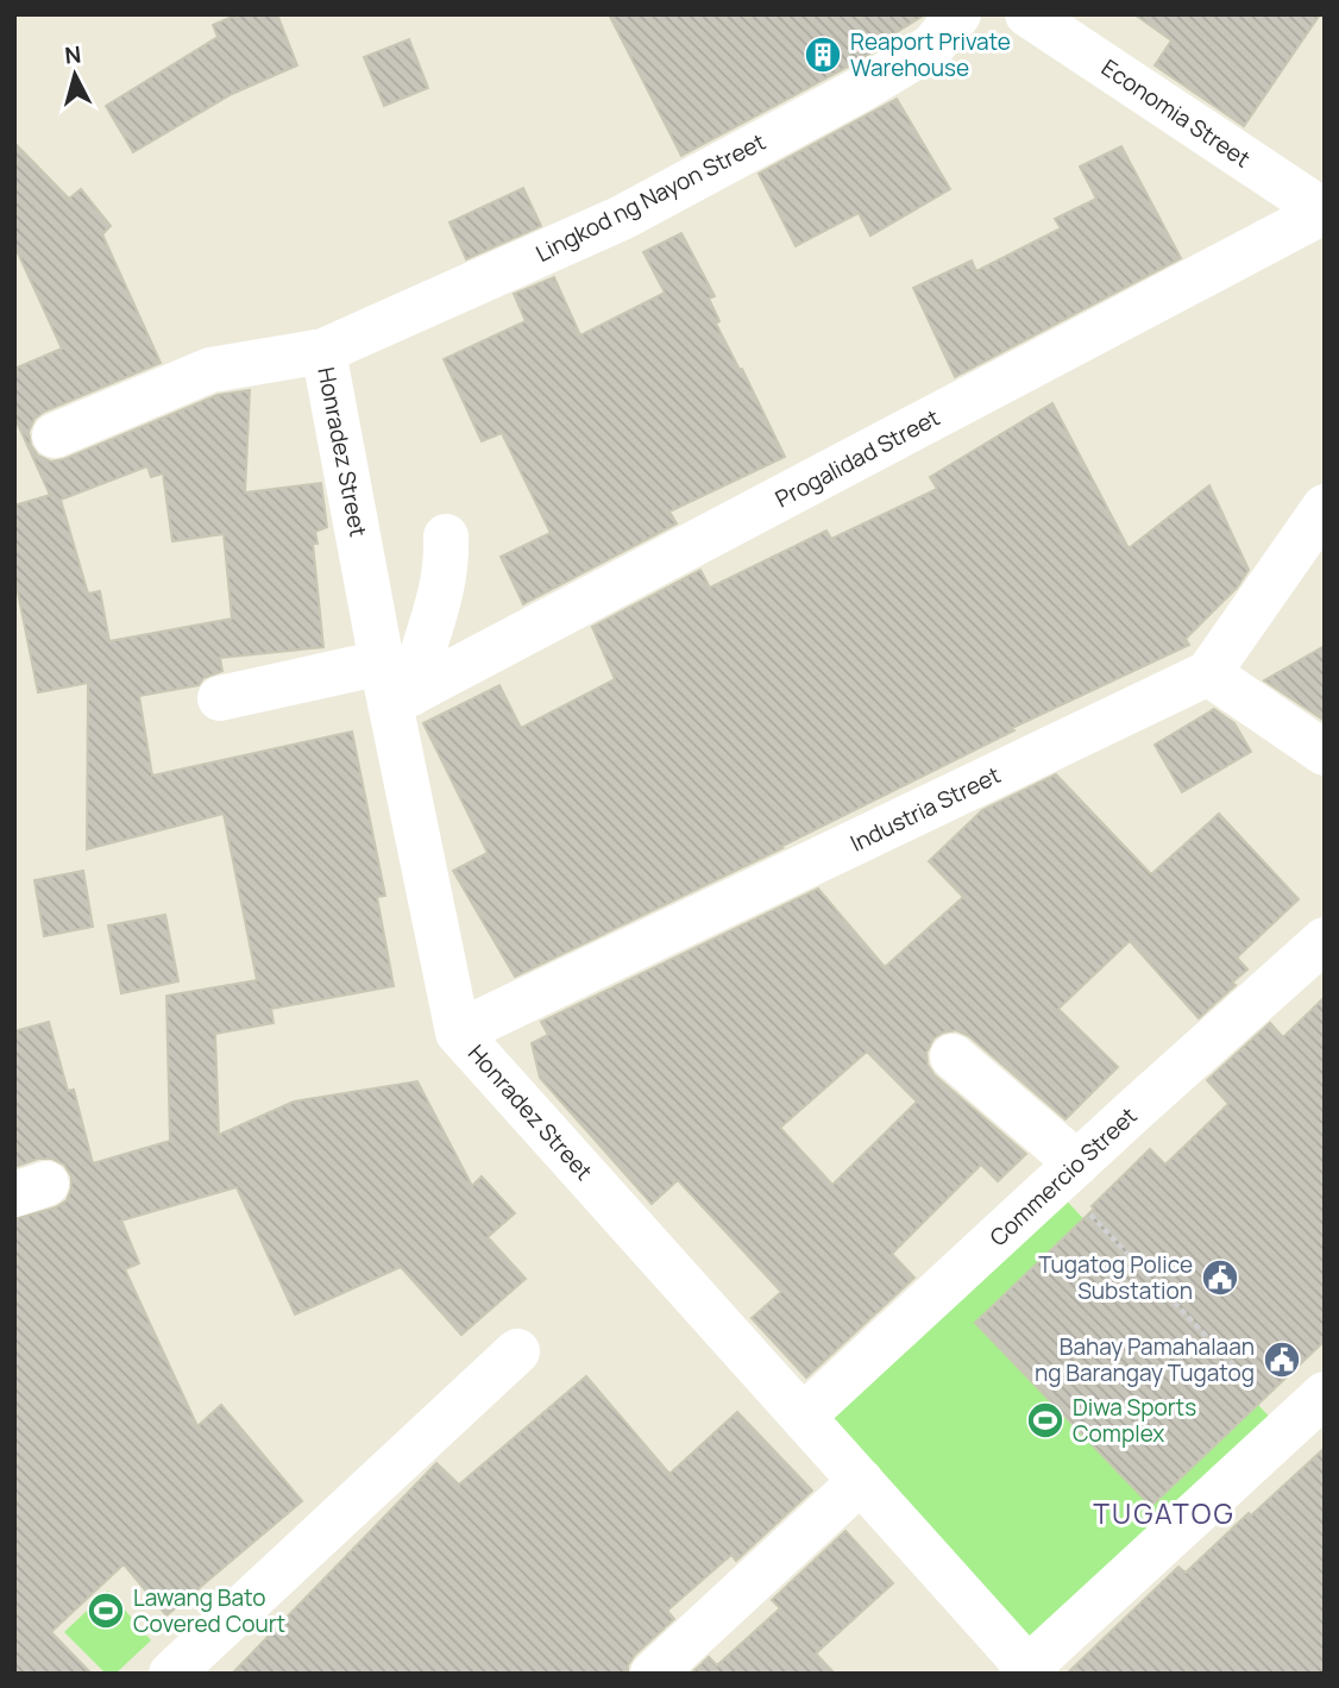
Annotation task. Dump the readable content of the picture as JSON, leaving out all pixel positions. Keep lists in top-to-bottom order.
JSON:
{
  "streets": {
    "street": [
      "Economia Street",
      "Lingkod ng Nayon Street",
      "Honradez Street",
      "Progalidad Street",
      "Industria Street",
      "Commercio Street"
    ]
  },
  "crossings": [
    ["Economia Street", "Progalidad Street"],
    ["Lingkod ng Nayon Street", "Honradez Street"],
    ["Honradez Street", "Progalidad Street"],
    ["Honradez Street", "Industria Street"],
    ["Honradez Street", "Commercio Street"]
  ],
  "districts": ["TUGATOG"],
  "places": {
    "building": ["Reaport Private Warehouse"],
    "public building": ["Tugatog Police Substation", "Bahay Pamahalaan ng Barangay Tugatog"],
    "sports": ["Diwa Sports Complex", "Lawang Bato Covered Court"]
  },
  "north": "top"
}
